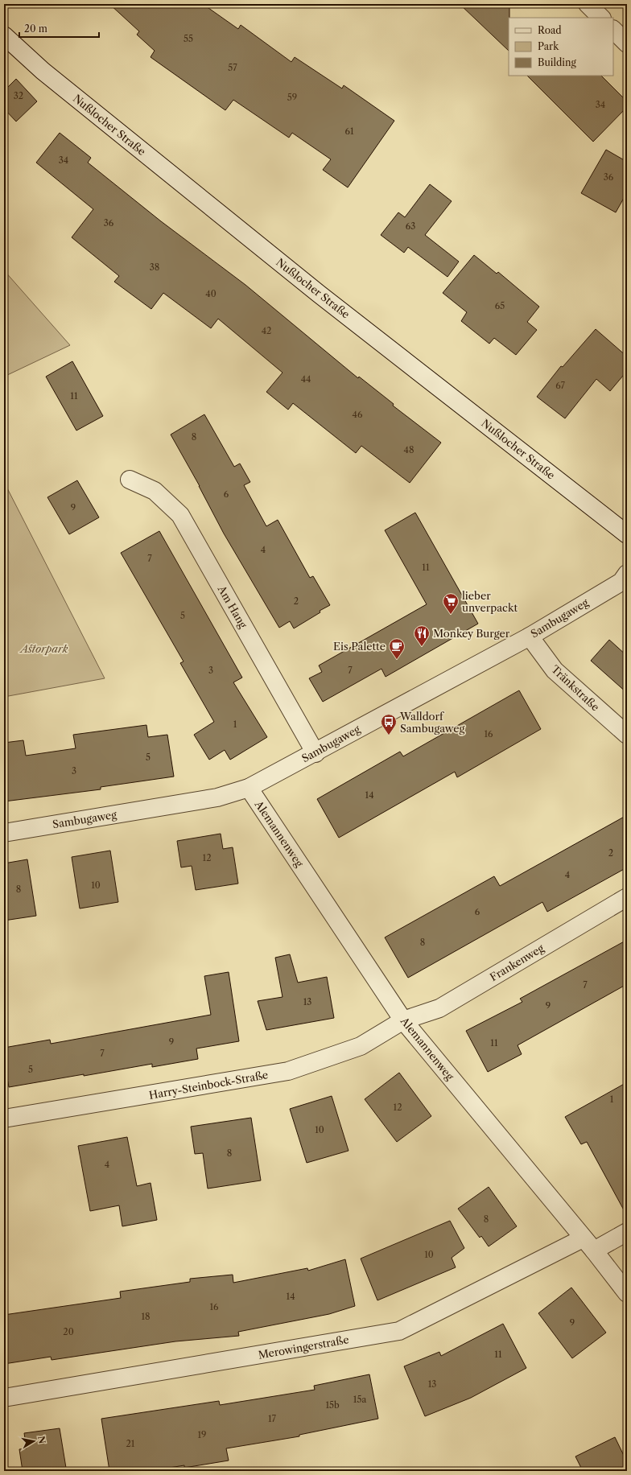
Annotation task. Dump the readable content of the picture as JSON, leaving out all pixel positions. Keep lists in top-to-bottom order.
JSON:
{
  "streets": {
    "street": [
      "Nußlocher Straße",
      "Am Hang",
      "Sambugaweg",
      "Tränkstraße",
      "Alemannenweg",
      "Frankenweg",
      "Harry-Steinbock-Straße",
      "Merowingerstraße"
    ]
  },
  "crossings": [
    ["Am Hang", "Sambugaweg"],
    ["Sambugaweg", "Tränkstraße"],
    ["Sambugaweg", "Alemannenweg"],
    ["Alemannenweg", "Frankenweg"],
    ["Alemannenweg", "Harry-Steinbock-Straße"],
    ["Alemannenweg", "Merowingerstraße"],
    ["Frankenweg", "Harry-Steinbock-Straße"]
  ],
  "parks": ["Astorpark"],
  "places": {
    "supermarket": ["lieber unverpackt"],
    "restaurant": ["Monkey Burger"],
    "cafe": ["Eis Palette"],
    "bus stop": ["Walldorf Sambugaweg"]
  },
  "house_numbers": [
    "55",
    "57",
    "32",
    "59",
    "34",
    "61",
    "34",
    "36",
    "36",
    "63",
    "38",
    "40",
    "65",
    "42",
    "44",
    "67",
    "11",
    "46",
    "8",
    "48",
    "6",
    "9",
    "4",
    "7",
    "11",
    "2",
    "5",
    "3",
    "7",
    "1",
    "16",
    "5",
    "3",
    "14",
    "2",
    "12",
    "4",
    "10",
    "8",
    "6",
    "8",
    "7",
    "13",
    "9",
    "9",
    "11",
    "7",
    "5",
    "1",
    "12",
    "10",
    "8",
    "4",
    "8",
    "10",
    "14",
    "16",
    "18",
    "9",
    "20",
    "11",
    "13",
    "15a",
    "15b",
    "17",
    "19",
    "21"
  ],
  "legend": ["Road", "Park", "Building"],
  "scale_bar": "20 m",
  "north": "right"
}
